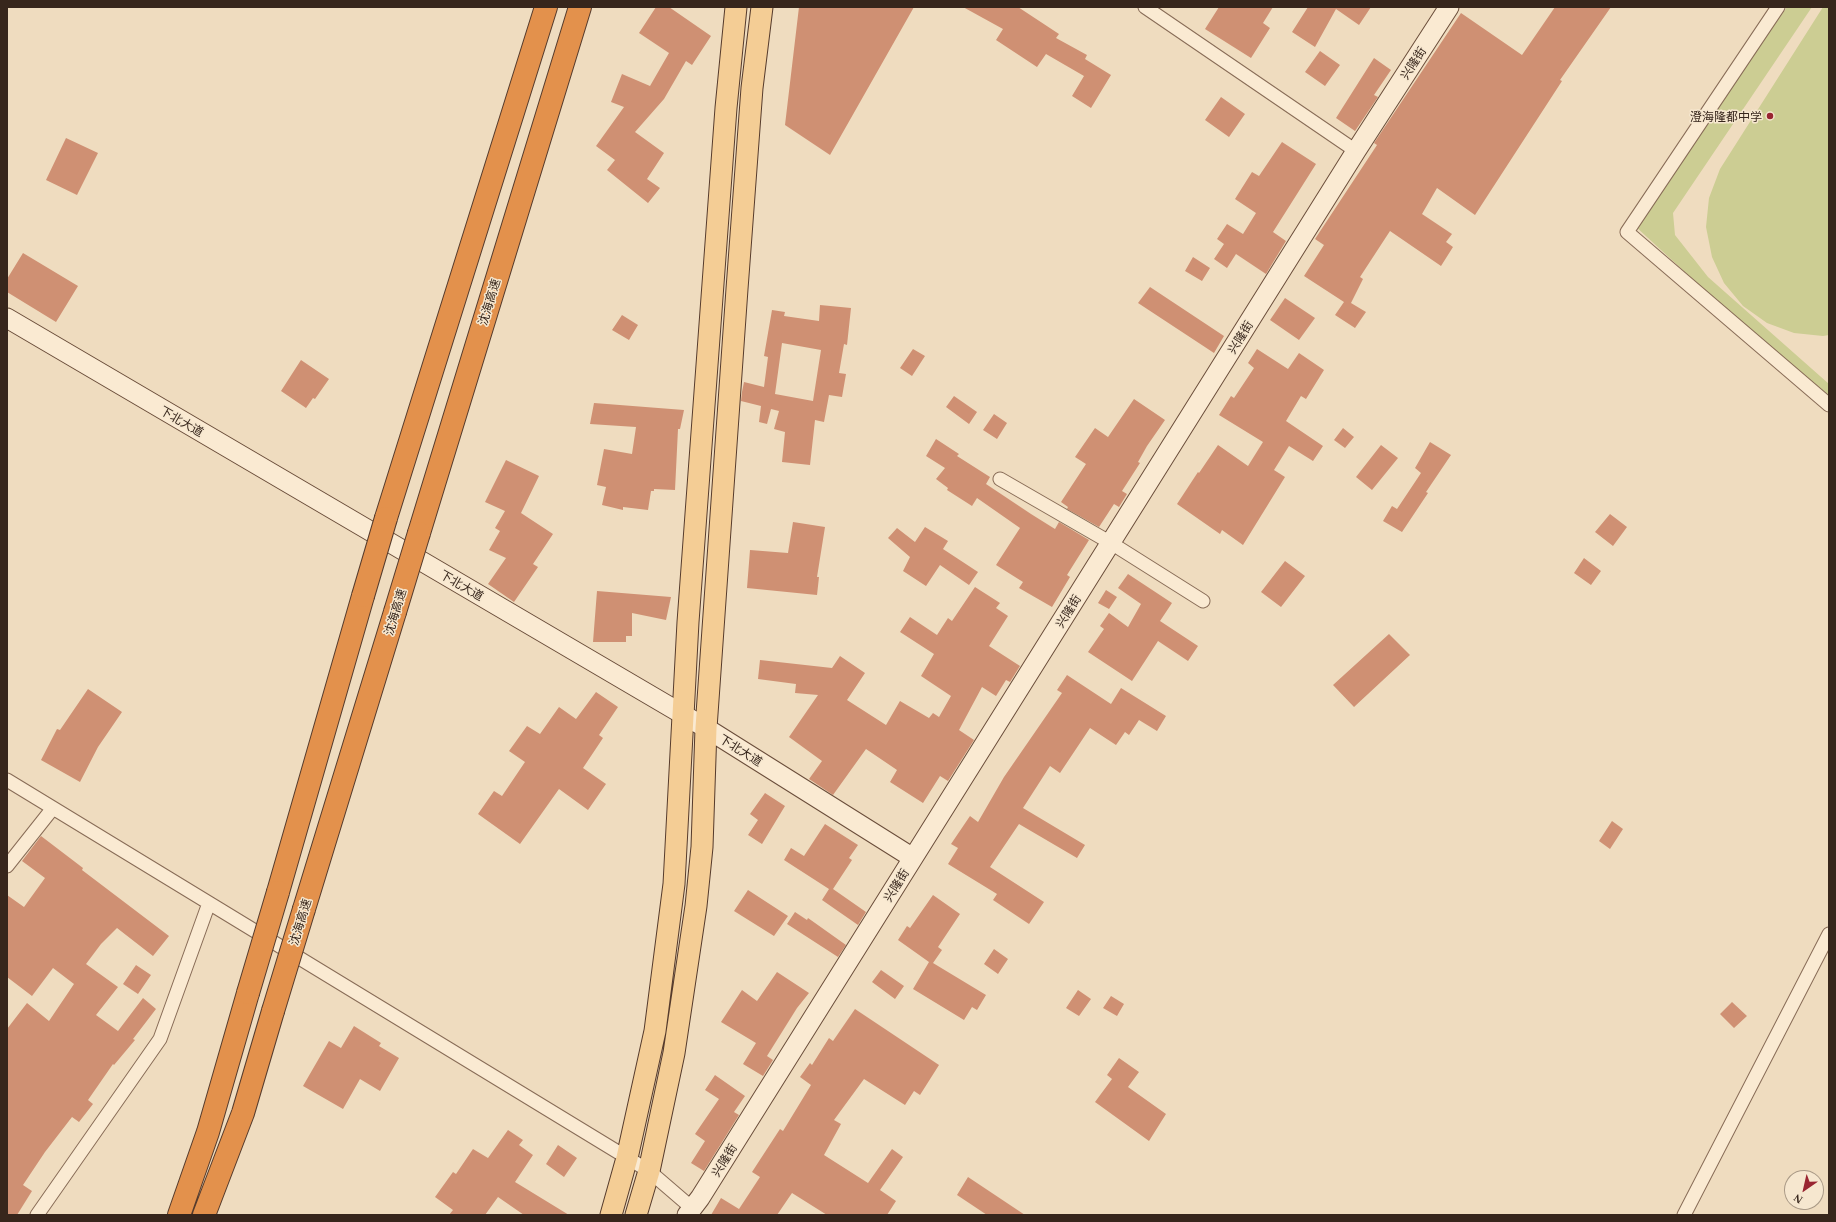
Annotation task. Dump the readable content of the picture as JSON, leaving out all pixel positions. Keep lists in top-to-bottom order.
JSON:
{
  "streets": {
    "highway": ["沈海高速"],
    "street": ["兴隆街", "下北大道"]
  },
  "crossings": [
    ["兴隆街", "下北大道"]
  ],
  "places": ["澄海隆都中学"],
  "north": "bottom left"
}
